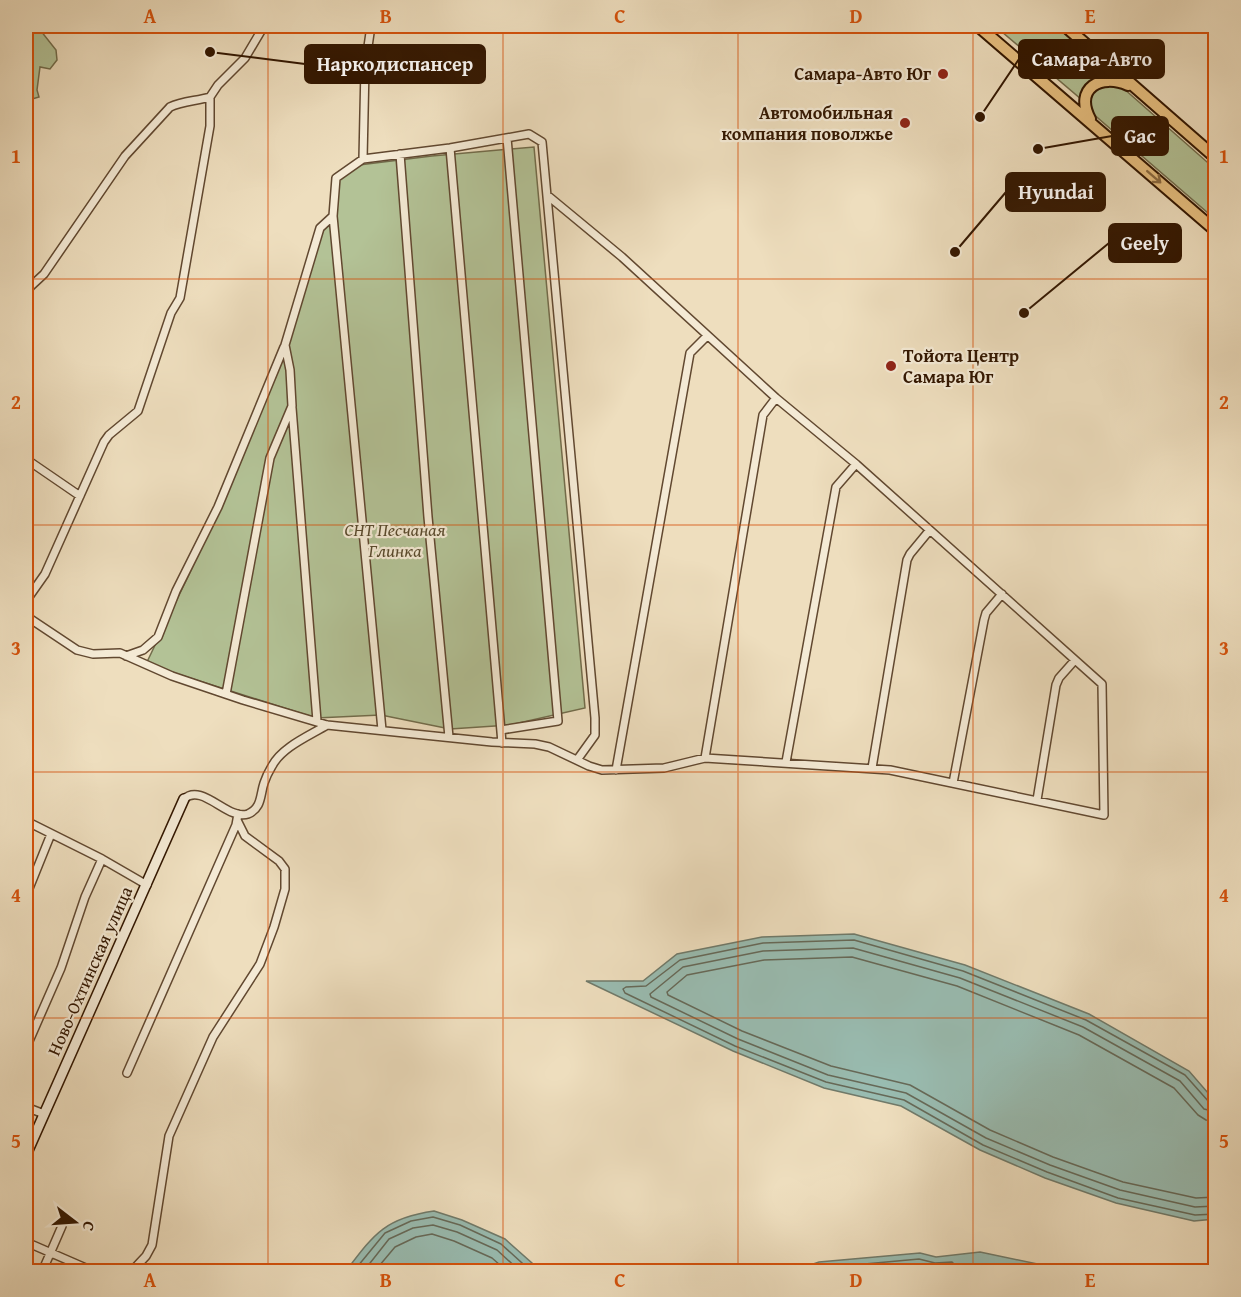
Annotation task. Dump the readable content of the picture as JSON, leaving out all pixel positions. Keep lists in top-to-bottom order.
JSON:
{
  "streets": {
    "street": ["Ново-Охтинская улица"]
  },
  "parks": ["СНТ Песчаная Глинка"],
  "places": [
    "Наркодиспансер",
    "Самара-Авто Юг",
    "Самара-Авто",
    "Автомобильная компания поволжье",
    "Gac",
    "Hyundai",
    "Geely",
    "Тойота Центр Самара Юг"
  ],
  "north": "right",
  "grid": {
    "columns": [
      "A",
      "B",
      "C",
      "D",
      "E"
    ],
    "rows": [
      "1",
      "2",
      "3",
      "4",
      "5"
    ]
  }
}
